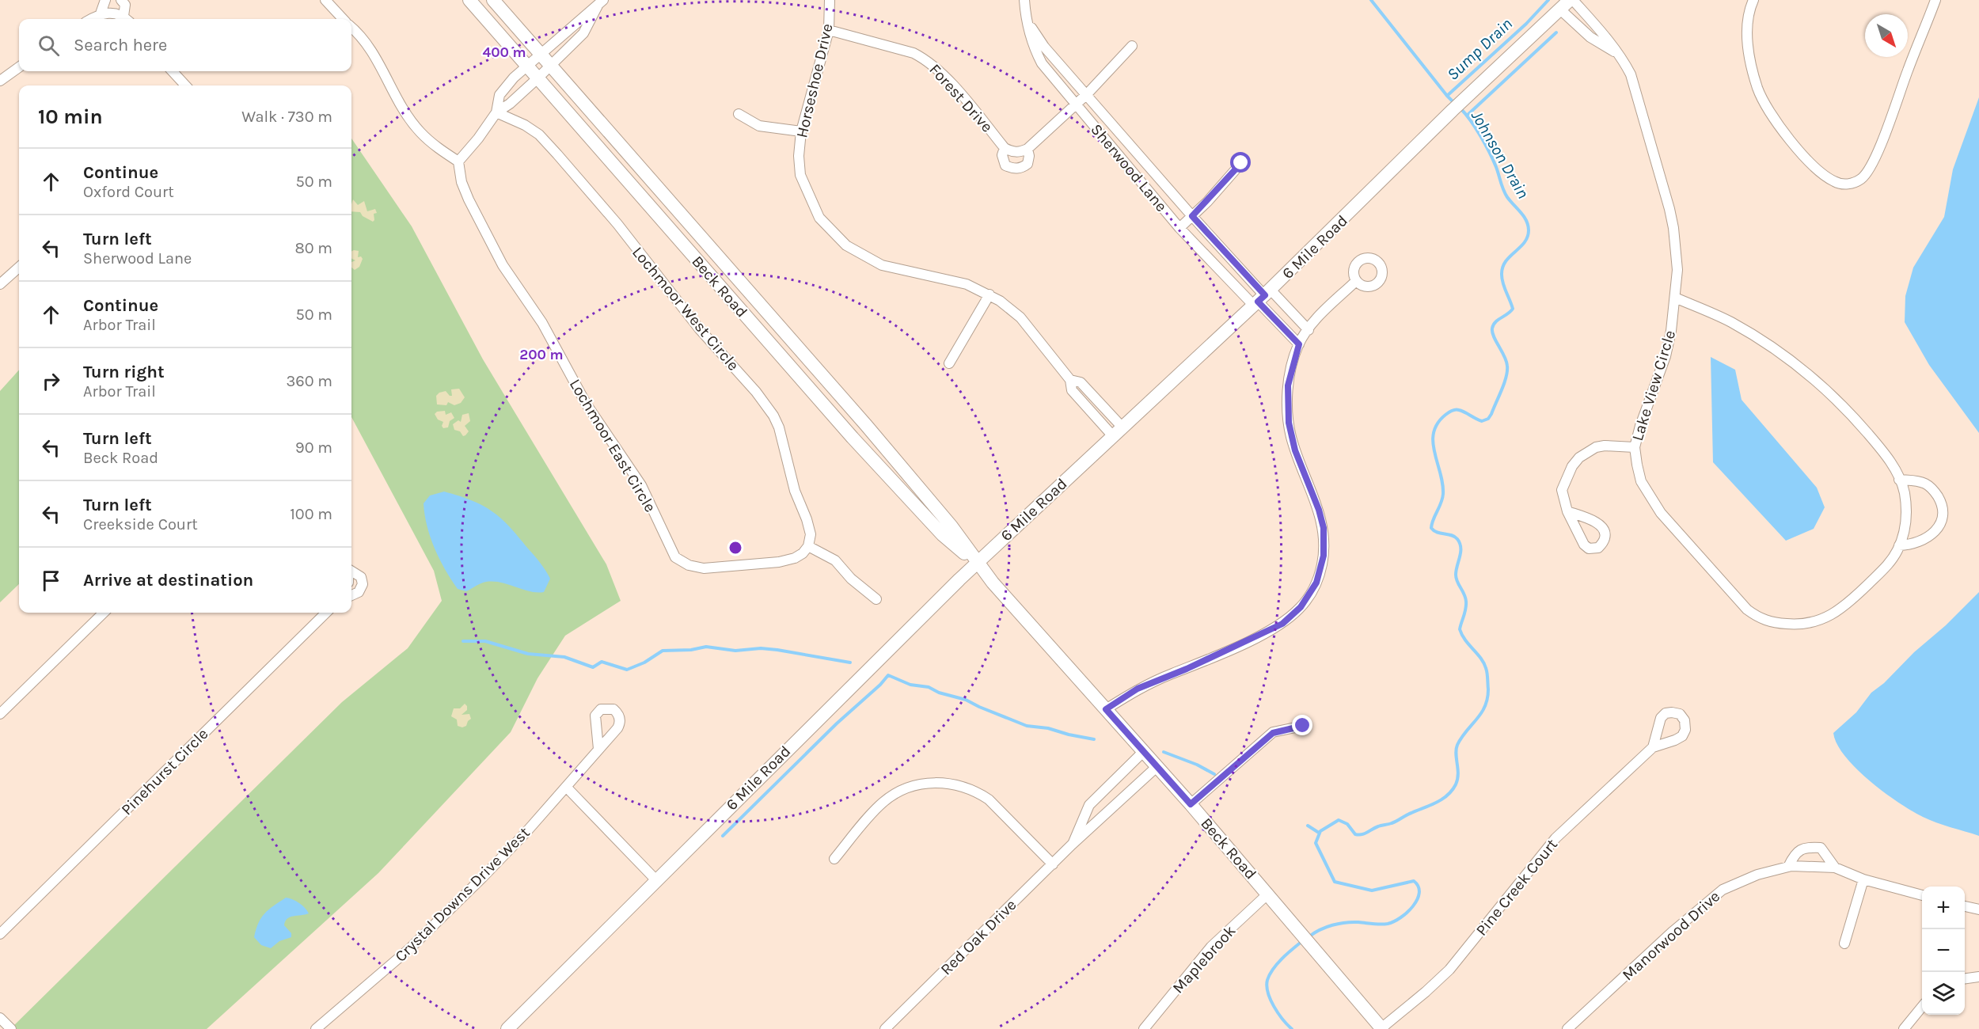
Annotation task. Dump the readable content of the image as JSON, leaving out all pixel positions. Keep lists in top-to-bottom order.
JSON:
{
  "streets": {
    "main road": ["6 Mile Road", "Beck Road"],
    "street": [
      "Horseshoe Drive",
      "Forest Drive",
      "Sherwood Lane",
      "Lochmoor West Circle",
      "Lake View Circle",
      "Lochmoor East Circle",
      "Pinehurst Circle",
      "Pine Creek Court",
      "Crystal Downs Drive West",
      "Manorwood Drive",
      "Red Oak Drive",
      "Maplebrook"
    ]
  },
  "crossings": [
    ["Horseshoe Drive", "Forest Drive"],
    ["Horseshoe Drive", "6 Mile Road"],
    ["Sherwood Lane", "6 Mile Road"],
    ["6 Mile Road", "Beck Road"],
    ["6 Mile Road", "Lake View Circle"],
    ["Beck Road", "Pine Creek Court"],
    ["Beck Road", "Red Oak Drive"],
    ["Beck Road", "Maplebrook"],
    ["Lochmoor West Circle", "Lochmoor East Circle"]
  ],
  "water": ["Sump Drain", "Johnson Drain"],
  "north": "bottom right",
  "page": {
    "search": "Search here",
    "heading": ["10 min", "Walk · 730 m"],
    "list": [
      ["Continue", "Oxford Court", "50 m"],
      ["Turn left", "Sherwood Lane", "80 m"],
      ["Continue", "Arbor Trail", "50 m"],
      ["Turn right", "Arbor Trail", "360 m"],
      ["Turn left", "Beck Road", "90 m"],
      ["Turn left", "Creekside Court", "100 m"],
      "Arrive at destination"
    ],
    "map_buttons": ["+", "−"]
  },
  "rings": ["400 m", "200 m"]
}
